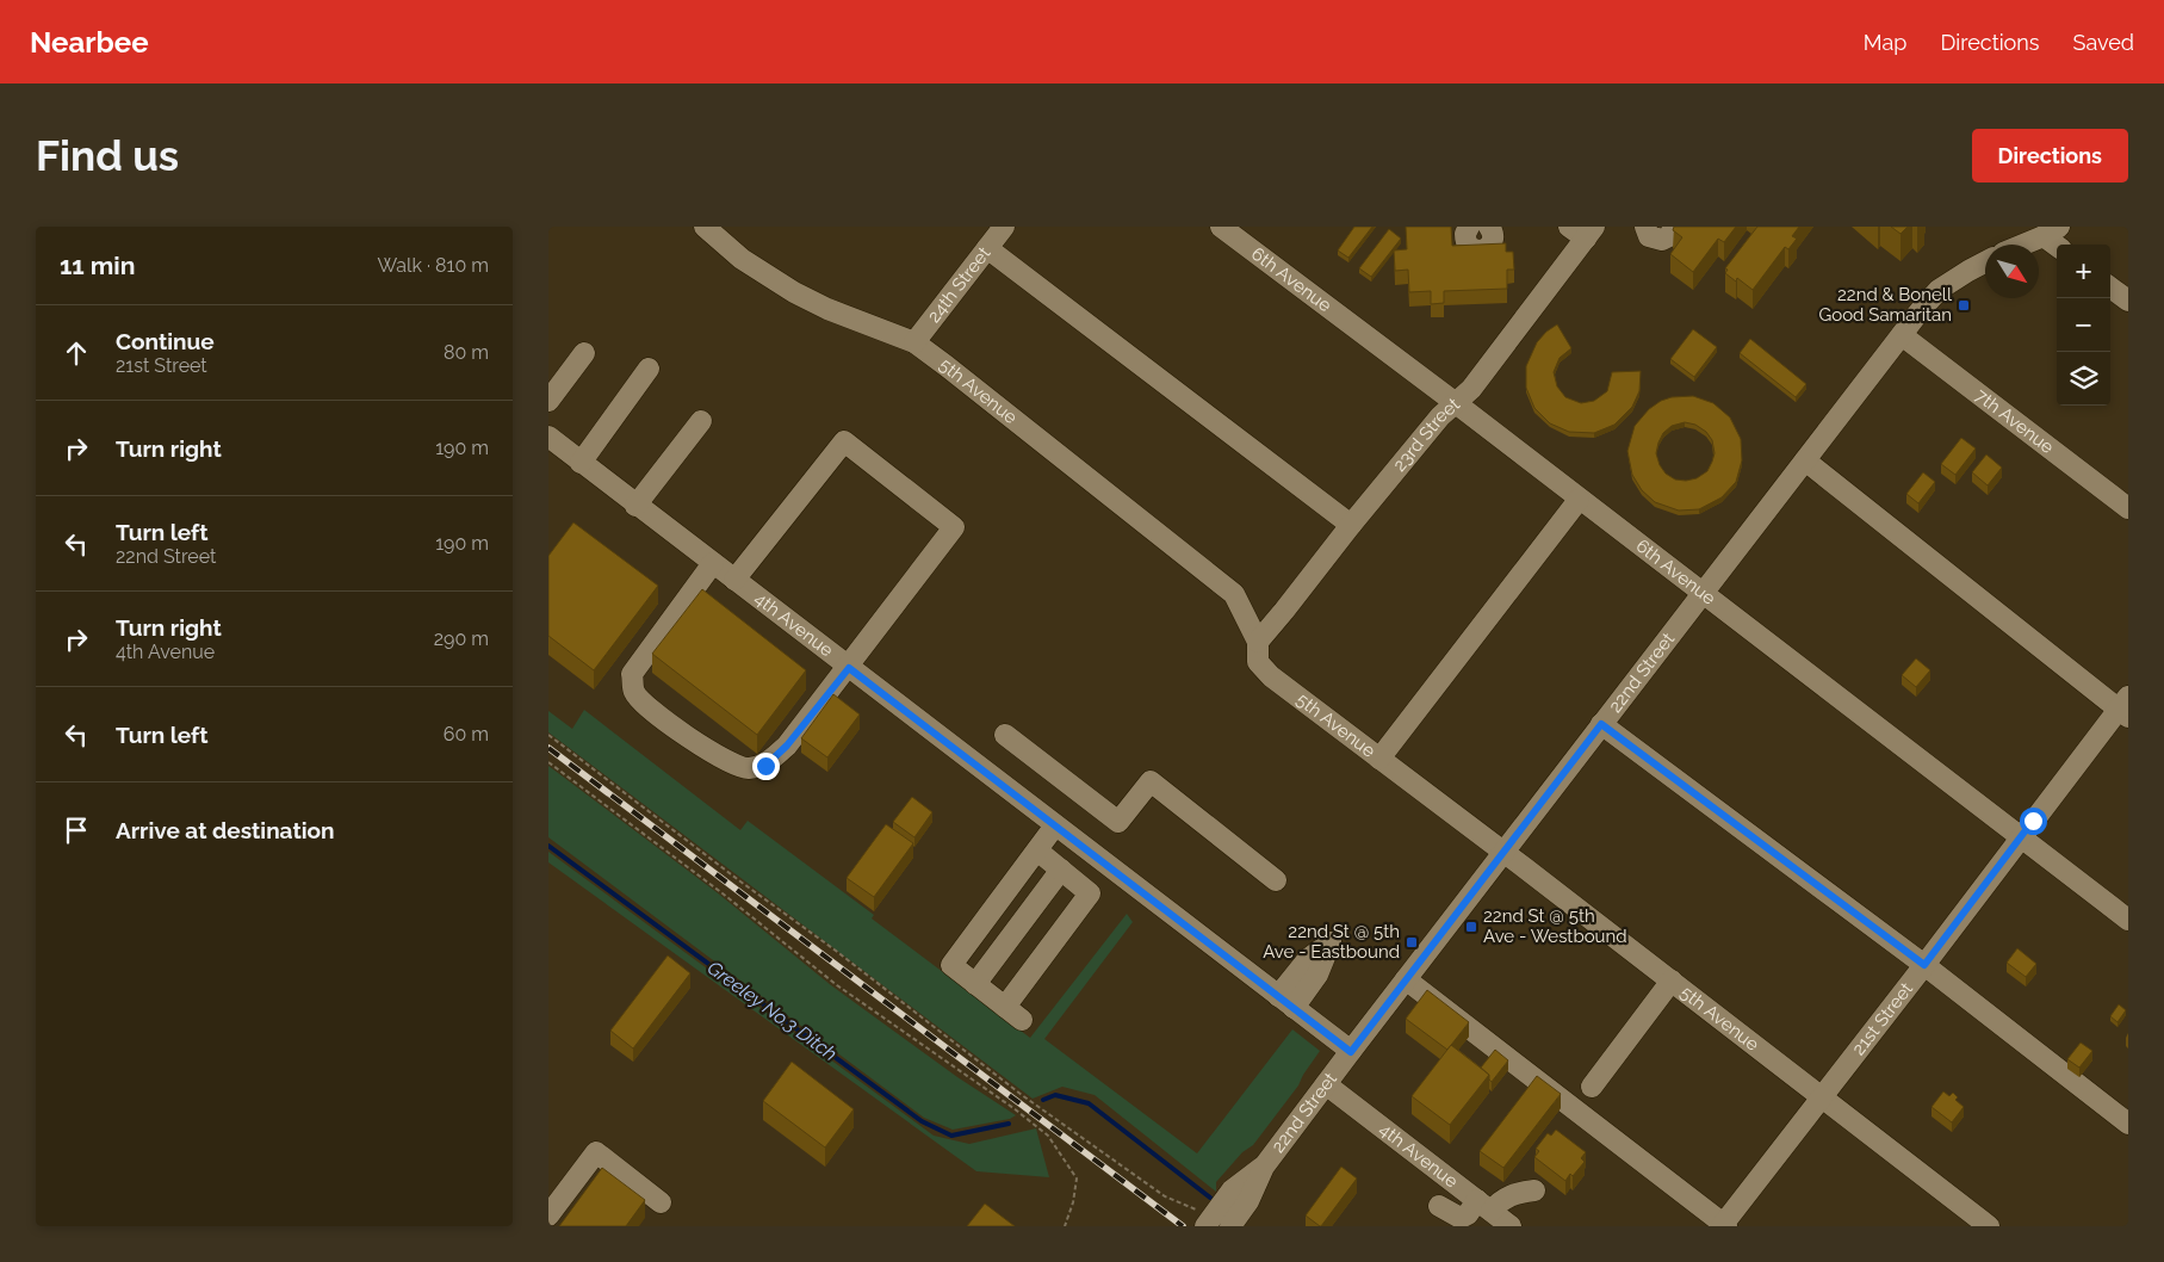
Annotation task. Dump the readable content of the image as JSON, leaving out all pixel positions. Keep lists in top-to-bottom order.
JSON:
{
  "streets": {
    "street": [
      "6th Avenue",
      "24th Street",
      "5th Avenue",
      "7th Avenue",
      "23rd Street",
      "4th Avenue",
      "22nd Street",
      "21st Street"
    ]
  },
  "crossings": [
    ["6th Avenue", "23rd Street"],
    ["6th Avenue", "22nd Street"],
    ["6th Avenue", "21st Street"],
    ["24th Street", "5th Avenue"],
    ["5th Avenue", "23rd Street"],
    ["5th Avenue", "22nd Street"],
    ["5th Avenue", "21st Street"],
    ["7th Avenue", "22nd Street"],
    ["4th Avenue", "22nd Street"]
  ],
  "water": ["Greeley No.3 Ditch"],
  "places": {
    "transit": ["22nd & Bonell Good Samaritan", "22nd St @ 5th Ave - Westbound", "22nd St @ 5th Ave - Eastbound"]
  },
  "north": "bottom right",
  "page": {
    "header": "Nearbee",
    "nav": ["Map", "Directions", "Saved"],
    "buttons": "Directions",
    "title": "Find us",
    "heading": ["11 min", "Walk · 810 m"],
    "map_buttons": ["+", "−"],
    "list": [
      ["Continue", "21st Street", "80 m"],
      ["Turn right", "190 m"],
      ["Turn left", "22nd Street", "190 m"],
      ["Turn right", "4th Avenue", "290 m"],
      ["Turn left", "60 m"],
      "Arrive at destination"
    ]
  }
}
